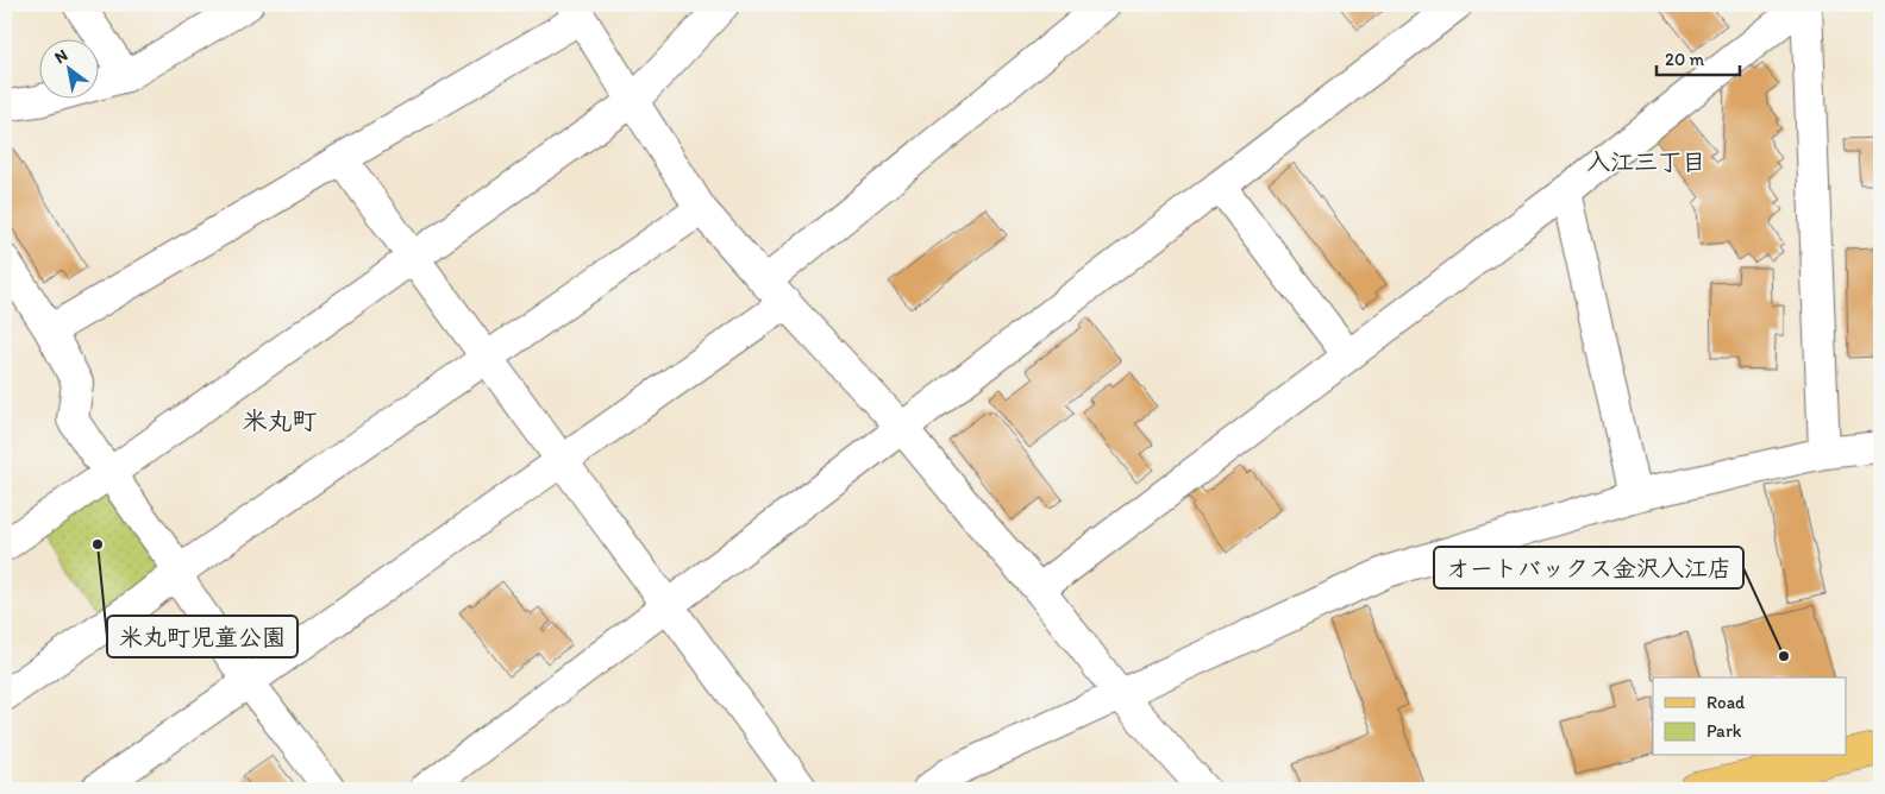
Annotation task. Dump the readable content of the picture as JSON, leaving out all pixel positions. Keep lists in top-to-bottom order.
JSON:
{
  "districts": ["入江三丁目", "米丸町"],
  "places": ["米丸町児童公園", "オートバックス金沢入江店"],
  "legend": ["Road", "Park"],
  "scale_bar": "20 m",
  "north": "top left"
}
